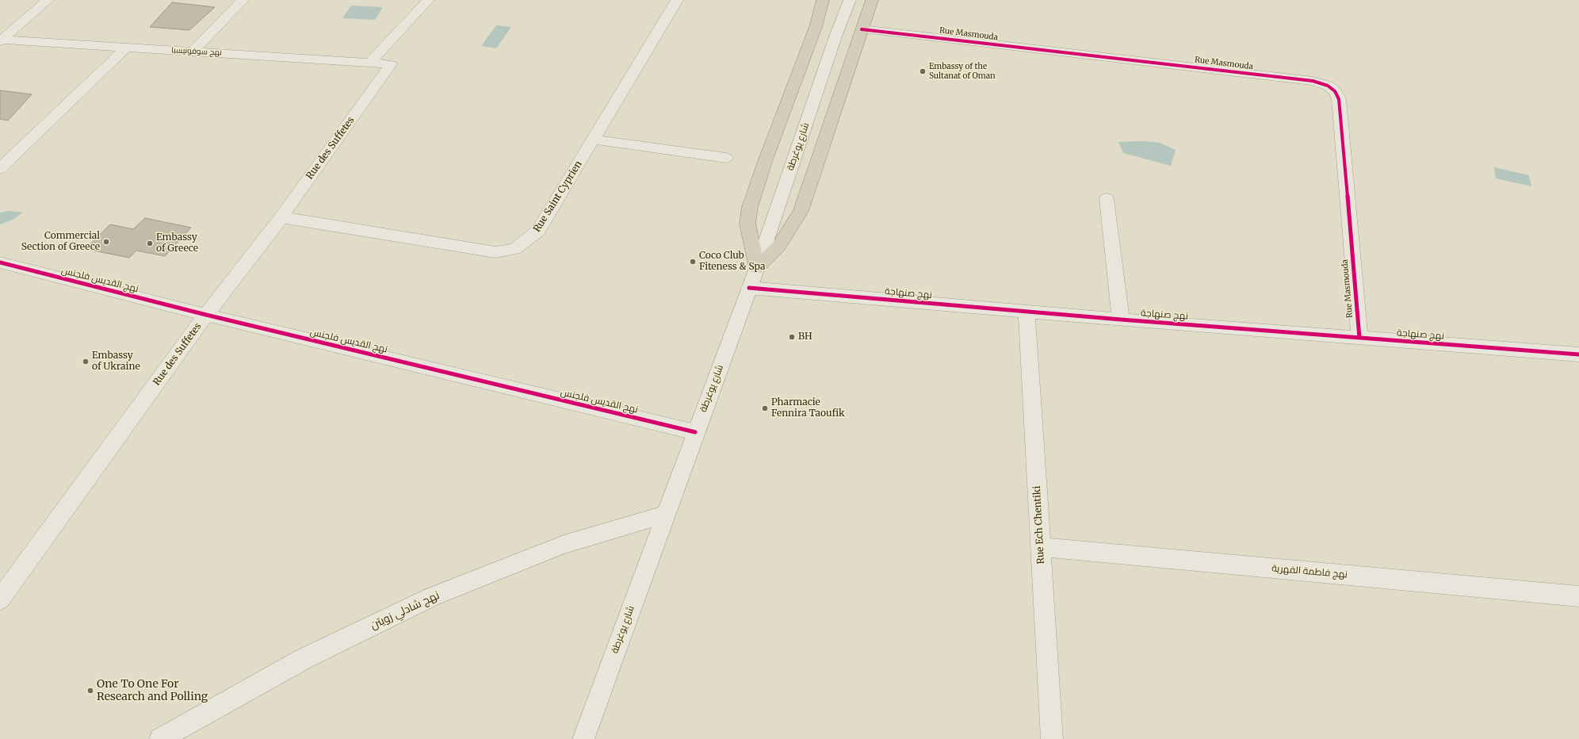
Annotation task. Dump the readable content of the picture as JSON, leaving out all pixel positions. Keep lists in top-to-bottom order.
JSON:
{
  "streets": {
    "street": [
      "Rue Masmouda",
      "نهج سوفونيسبا",
      "شارع يوغرطة",
      "Rue des Suffetes",
      "Rue Saint Cyprien",
      "نهج القديس فلجنس",
      "نهج صنهاجة",
      "Rue Ech Chentiki",
      "نهج فاطمة الفهرية",
      "نهج شادلي زويتن"
    ]
  },
  "crossings": [
    ["Rue Masmouda", "نهج صنهاجة"],
    ["نهج سوفونيسبا", "Rue des Suffetes"],
    ["شارع يوغرطة", "نهج القديس فلجنس"],
    ["شارع يوغرطة", "نهج صنهاجة"],
    ["شارع يوغرطة", "نهج شادلي زويتن"],
    ["Rue des Suffetes", "Rue Saint Cyprien"],
    ["Rue des Suffetes", "نهج القديس فلجنس"],
    ["نهج صنهاجة", "Rue Ech Chentiki"],
    ["Rue Ech Chentiki", "نهج فاطمة الفهرية"]
  ],
  "places": [
    "Embassy of the Sultanat of Oman",
    "Commercial Section of Greece",
    "Embassy of Greece",
    "Coco Club Fiteness & Spa",
    "BH",
    "Embassy of Ukraine",
    "Pharmacie Fennira Taoufik",
    "One To One For Research and Polling"
  ]
}
